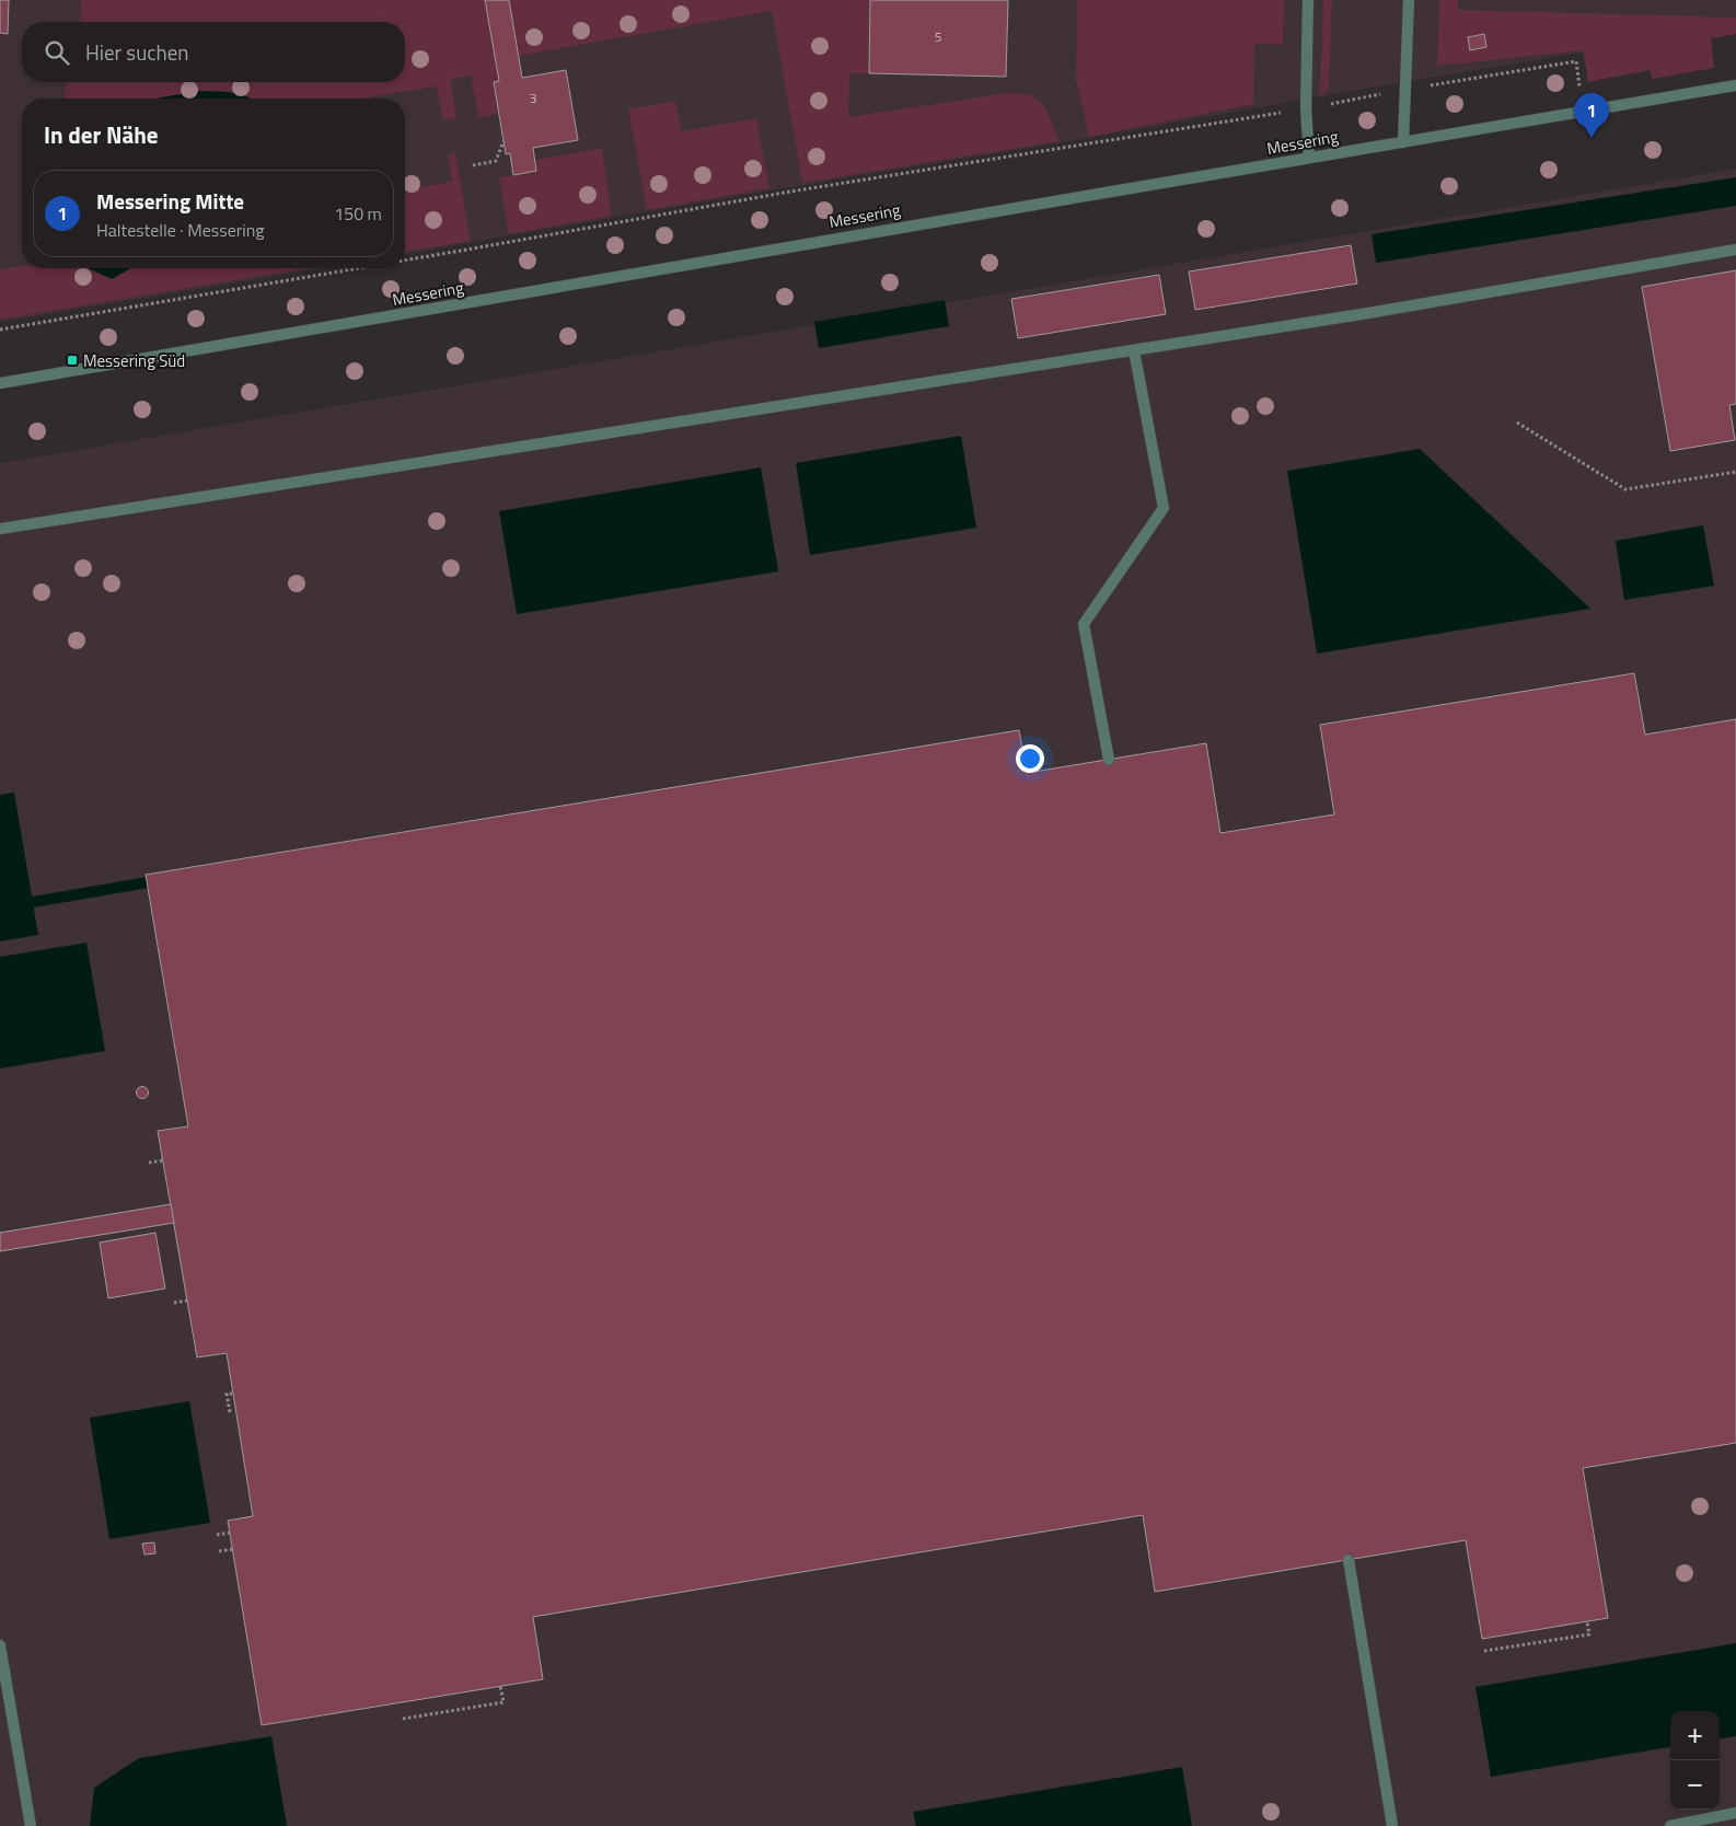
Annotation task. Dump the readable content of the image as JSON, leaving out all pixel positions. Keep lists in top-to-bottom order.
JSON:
{
  "streets": {
    "street": ["Messering"]
  },
  "places": {
    "transit": ["Messering Süd"]
  },
  "house_numbers": ["5", "3"],
  "page": {
    "search": "Hier suchen",
    "pins": "1",
    "heading": "In der Nähe",
    "list": [
      {
        "mark": "1",
        "name": "Messering Mitte",
        "note": "Haltestelle · Messering",
        "value": "150 m"
      }
    ],
    "map_buttons": ["+", "−"]
  }
}
